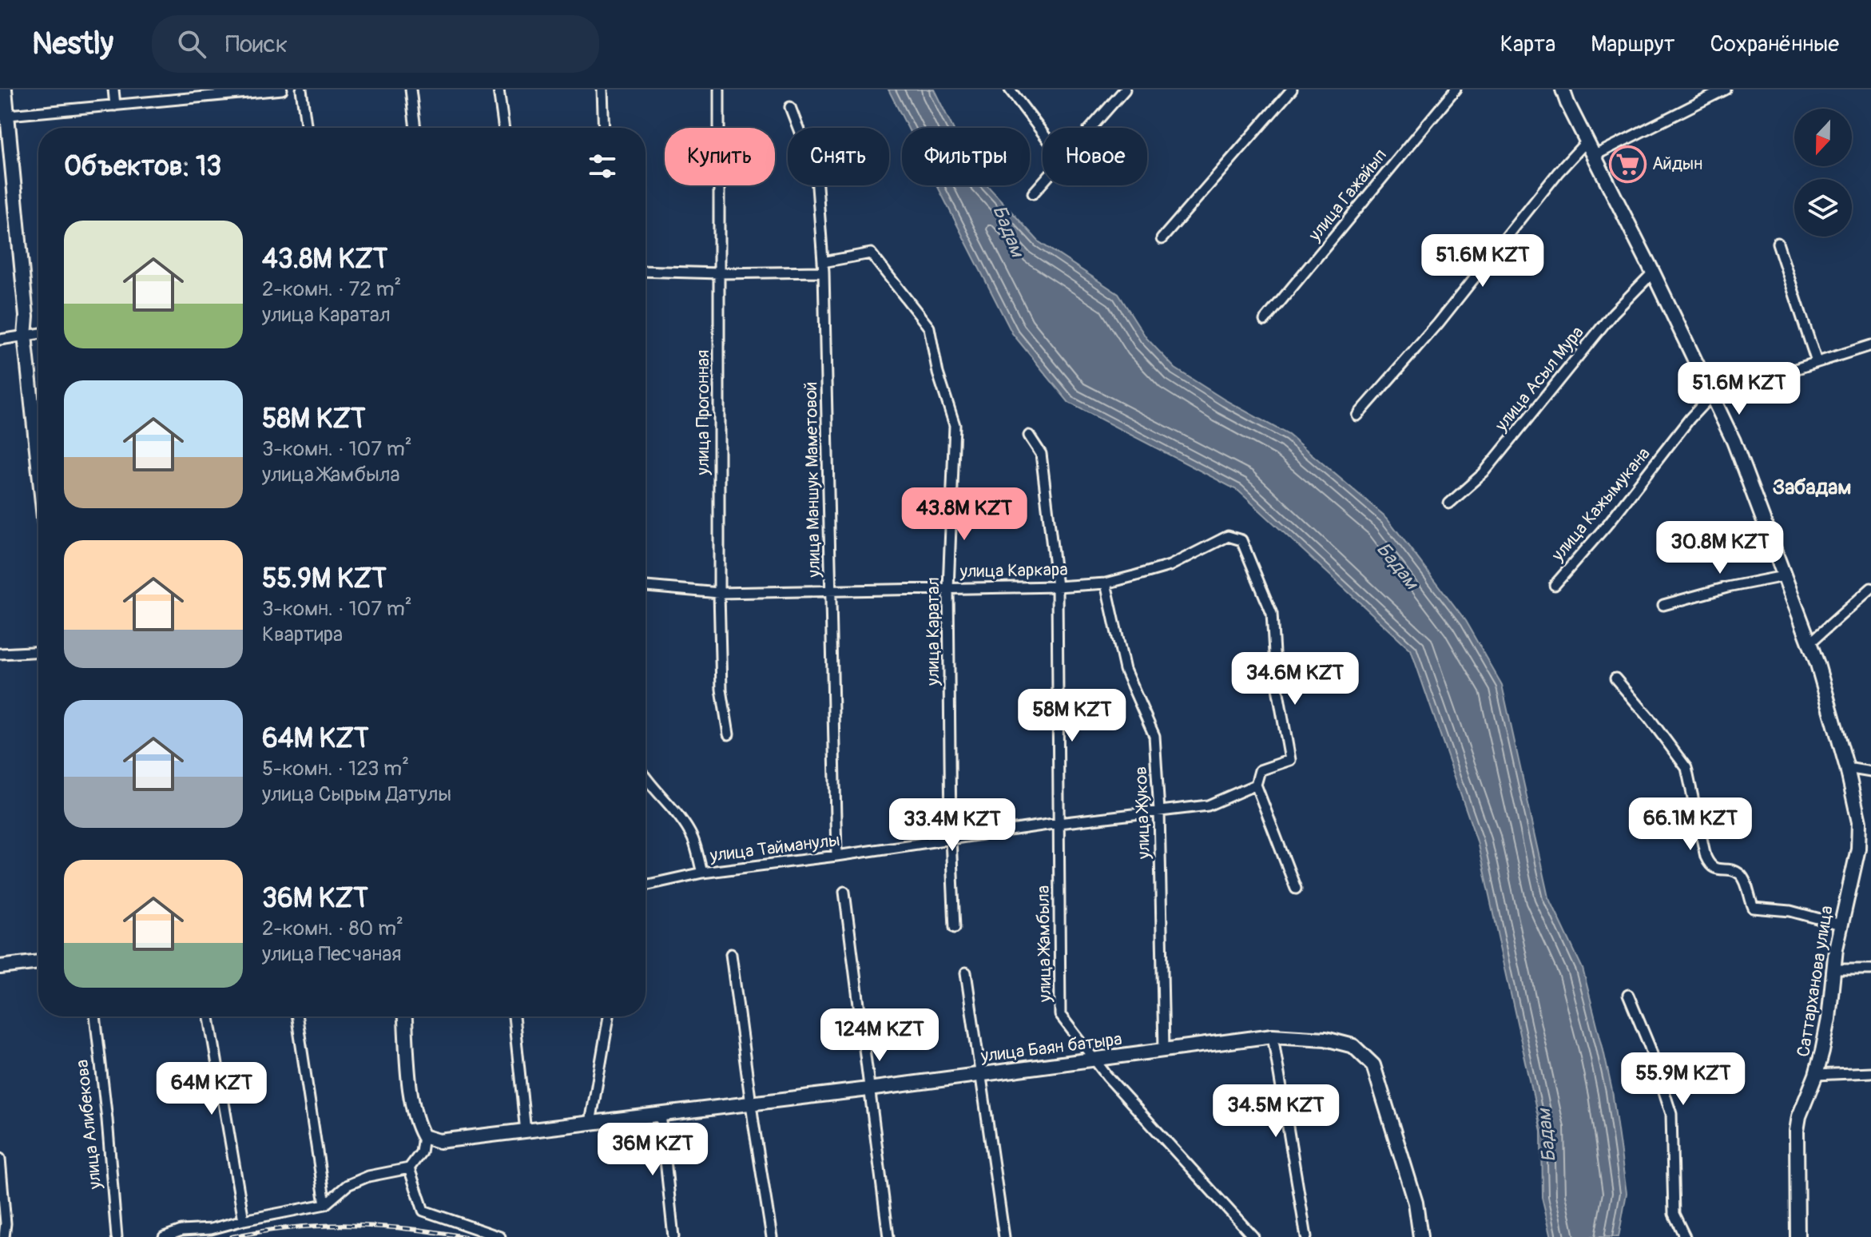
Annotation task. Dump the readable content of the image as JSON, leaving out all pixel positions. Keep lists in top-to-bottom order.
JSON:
{
  "streets": {
    "street": [
      "улица Гажайып",
      "улица Асыл Мура",
      "улица Прогонная",
      "улица Маншук Маметовой",
      "улица Кажымукана",
      "улица Каркара",
      "улица Каратал",
      "улица Жуков",
      "улица Тайманулы",
      "улица Жамбыла",
      "Саттарханова улица",
      "улица Баян батыра",
      "улица Алибекова"
    ]
  },
  "crossings": [
    ["улица Асыл Мура", "Саттарханова улица"],
    ["улица Прогонная", "улица Каркара"],
    ["улица Маншук Маметовой", "улица Каркара"],
    ["улица Маншук Маметовой", "улица Каратал"],
    ["улица Маншук Маметовой", "улица Тайманулы"],
    ["улица Кажымукана", "Саттарханова улица"],
    ["улица Каркара", "улица Каратал"],
    ["улица Каркара", "улица Жуков"],
    ["улица Каркара", "улица Тайманулы"],
    ["улица Каркара", "улица Жамбыла"],
    ["улица Каратал", "улица Тайманулы"],
    ["улица Жуков", "улица Тайманулы"],
    ["улица Жуков", "улица Баян батыра"],
    ["улица Тайманулы", "улица Жамбыла"],
    ["улица Жамбыла", "улица Баян батыра"]
  ],
  "districts": ["Забадам"],
  "water": ["Бадам"],
  "places": {
    "supermarket": ["Айдын"]
  },
  "north": "bottom",
  "page": {
    "header": "Nestly",
    "search": "Поиск",
    "nav": ["Карта", "Маршрут", "Сохранённые"],
    "chip": [
      "Купить",
      "Снять",
      "Фильтры",
      "Новое"
    ],
    "heading": "Объектов: 13",
    "list": [
      {
        "name": "43.8M KZT",
        "note": "2-комн. · 72 m² · улица Каратал"
      },
      {
        "name": "58M KZT",
        "note": "3-комн. · 107 m² · улица Жамбыла"
      },
      {
        "name": "55.9M KZT",
        "note": "3-комн. · 107 m² · Квартира"
      },
      {
        "name": "64M KZT",
        "note": "5-комн. · 123 m² · улица Сырым Датулы"
      },
      {
        "name": "36M KZT",
        "note": "2-комн. · 80 m² · улица Песчаная"
      }
    ],
    "price": [
      "51.6M KZT",
      "51.6M KZT",
      "43.8M KZT",
      "30.8M KZT",
      "34.6M KZT",
      "58M KZT",
      "66.1M KZT",
      "33.4M KZT",
      "124M KZT",
      "55.9M KZT",
      "64M KZT",
      "34.5M KZT",
      "36M KZT"
    ]
  }
}
